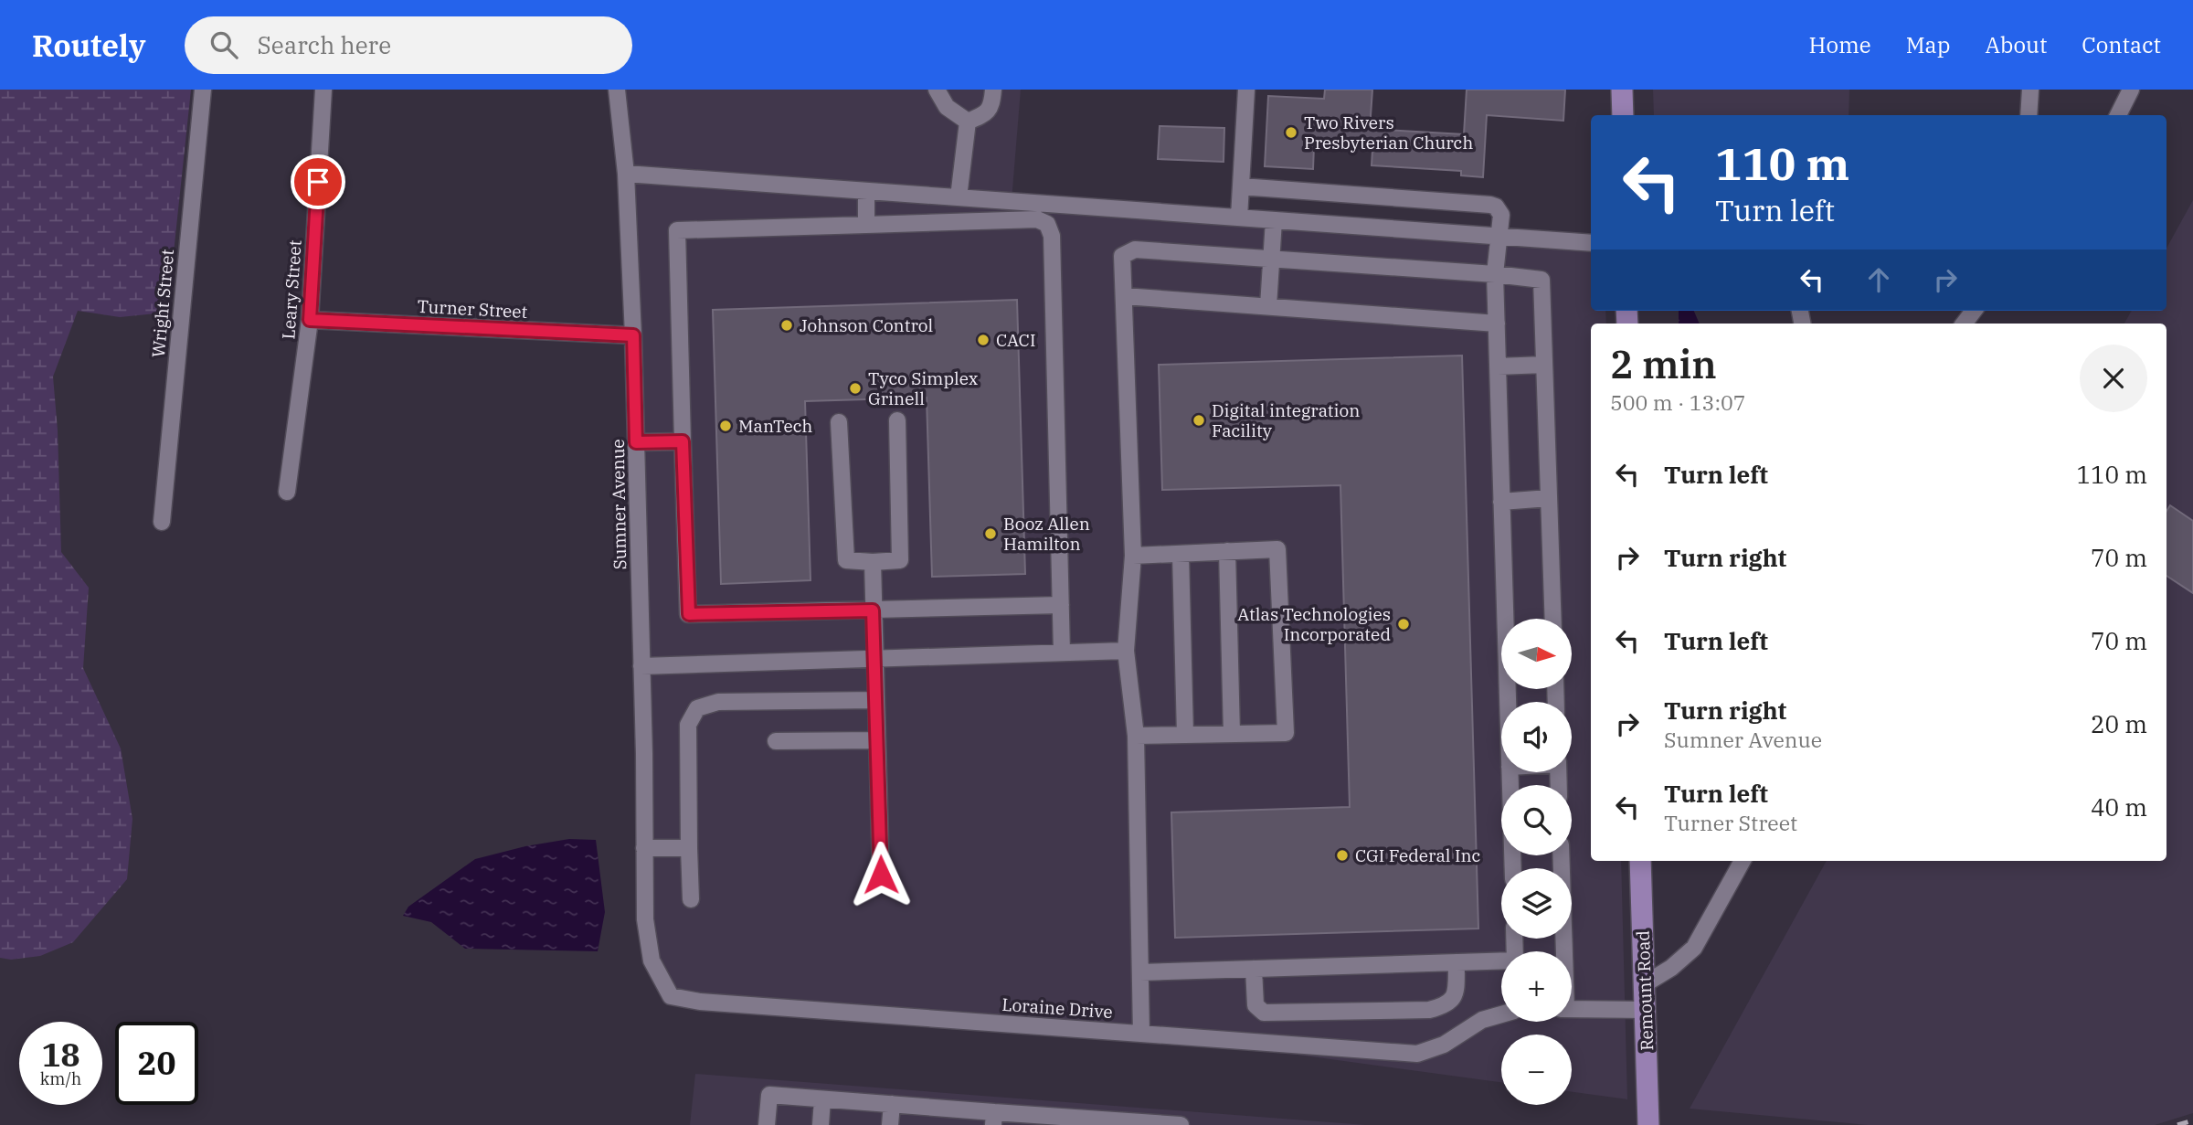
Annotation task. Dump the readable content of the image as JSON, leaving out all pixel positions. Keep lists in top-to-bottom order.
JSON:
{
  "streets": {
    "main road": ["Remount Road"],
    "street": [
      "Leary Street",
      "Wright Street",
      "Turner Street",
      "Sumner Avenue",
      "Loraine Drive"
    ]
  },
  "crossings": [
    ["Leary Street", "Turner Street"],
    ["Turner Street", "Sumner Avenue"],
    ["Sumner Avenue", "Loraine Drive"]
  ],
  "places": [
    "Two Rivers Presbyterian Church",
    "Johnson Control",
    "CACI",
    "Tyco Simplex Grinell",
    "Digital integration Facility",
    "ManTech",
    "Booz Allen Hamilton",
    "Atlas Technologies Incorporated",
    "CGI Federal Inc"
  ],
  "north": "right",
  "page": {
    "header": "Routely",
    "search": "Search here",
    "nav": [
      "Home",
      "Map",
      "About",
      "Contact"
    ],
    "turn": ["110 m", "Turn left"],
    "heading": ["2 min", "500 m · 13:07"],
    "list": [
      {
        "name": "Turn left",
        "value": "110 m"
      },
      {
        "name": "Turn right",
        "value": "70 m"
      },
      {
        "name": "Turn left",
        "value": "70 m"
      },
      {
        "name": "Turn right",
        "note": "Sumner Avenue",
        "value": "20 m"
      },
      {
        "name": "Turn left",
        "note": "Turner Street",
        "value": "40 m"
      }
    ],
    "map_buttons": ["+", "−"],
    "speed": "18 km/h",
    "limit": "20"
  }
}
